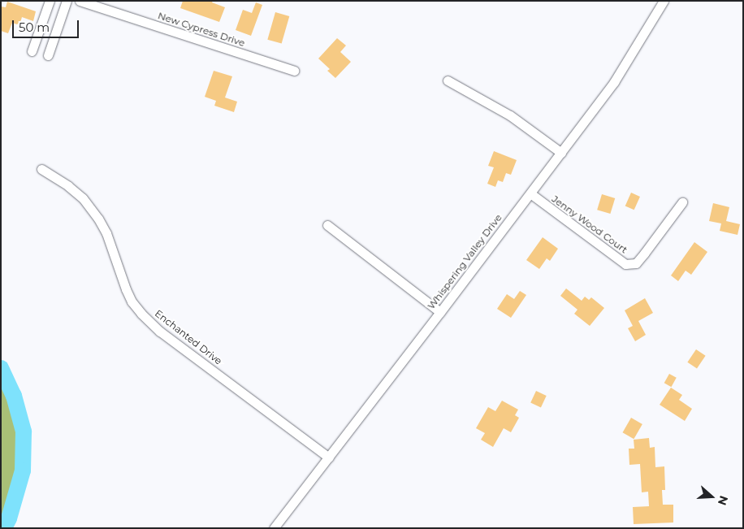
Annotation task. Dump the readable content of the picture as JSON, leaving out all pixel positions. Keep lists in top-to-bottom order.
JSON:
{
  "streets": {
    "street": [
      "New Cypress Drive",
      "Jenny Wood Court",
      "Whispering Valley Drive",
      "Enchanted Drive"
    ]
  },
  "crossings": [
    ["Jenny Wood Court", "Whispering Valley Drive"],
    ["Whispering Valley Drive", "Enchanted Drive"]
  ],
  "scale_bar": "50 m",
  "north": "right"
}
